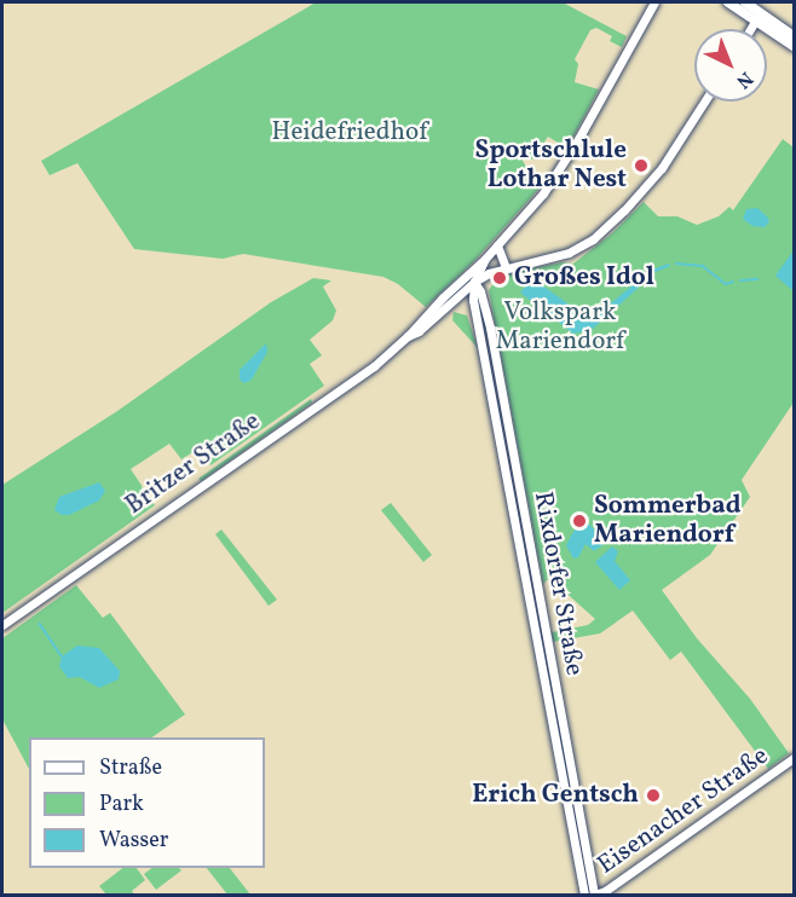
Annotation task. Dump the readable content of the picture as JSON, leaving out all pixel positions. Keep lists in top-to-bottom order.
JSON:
{
  "streets": {
    "main road": ["Britzer Straße", "Rixdorfer Straße", "Eisenacher Straße"]
  },
  "crossings": [
    ["Britzer Straße", "Rixdorfer Straße"],
    ["Rixdorfer Straße", "Eisenacher Straße"]
  ],
  "parks": ["Heidefriedhof", "Volkspark Mariendorf"],
  "places": [
    "Sportschlule Lothar Nest",
    "Großes Idol",
    "Sommerbad Mariendorf",
    "Erich Gentsch"
  ],
  "legend": ["Straße", "Park", "Wasser"],
  "north": "bottom right"
}
